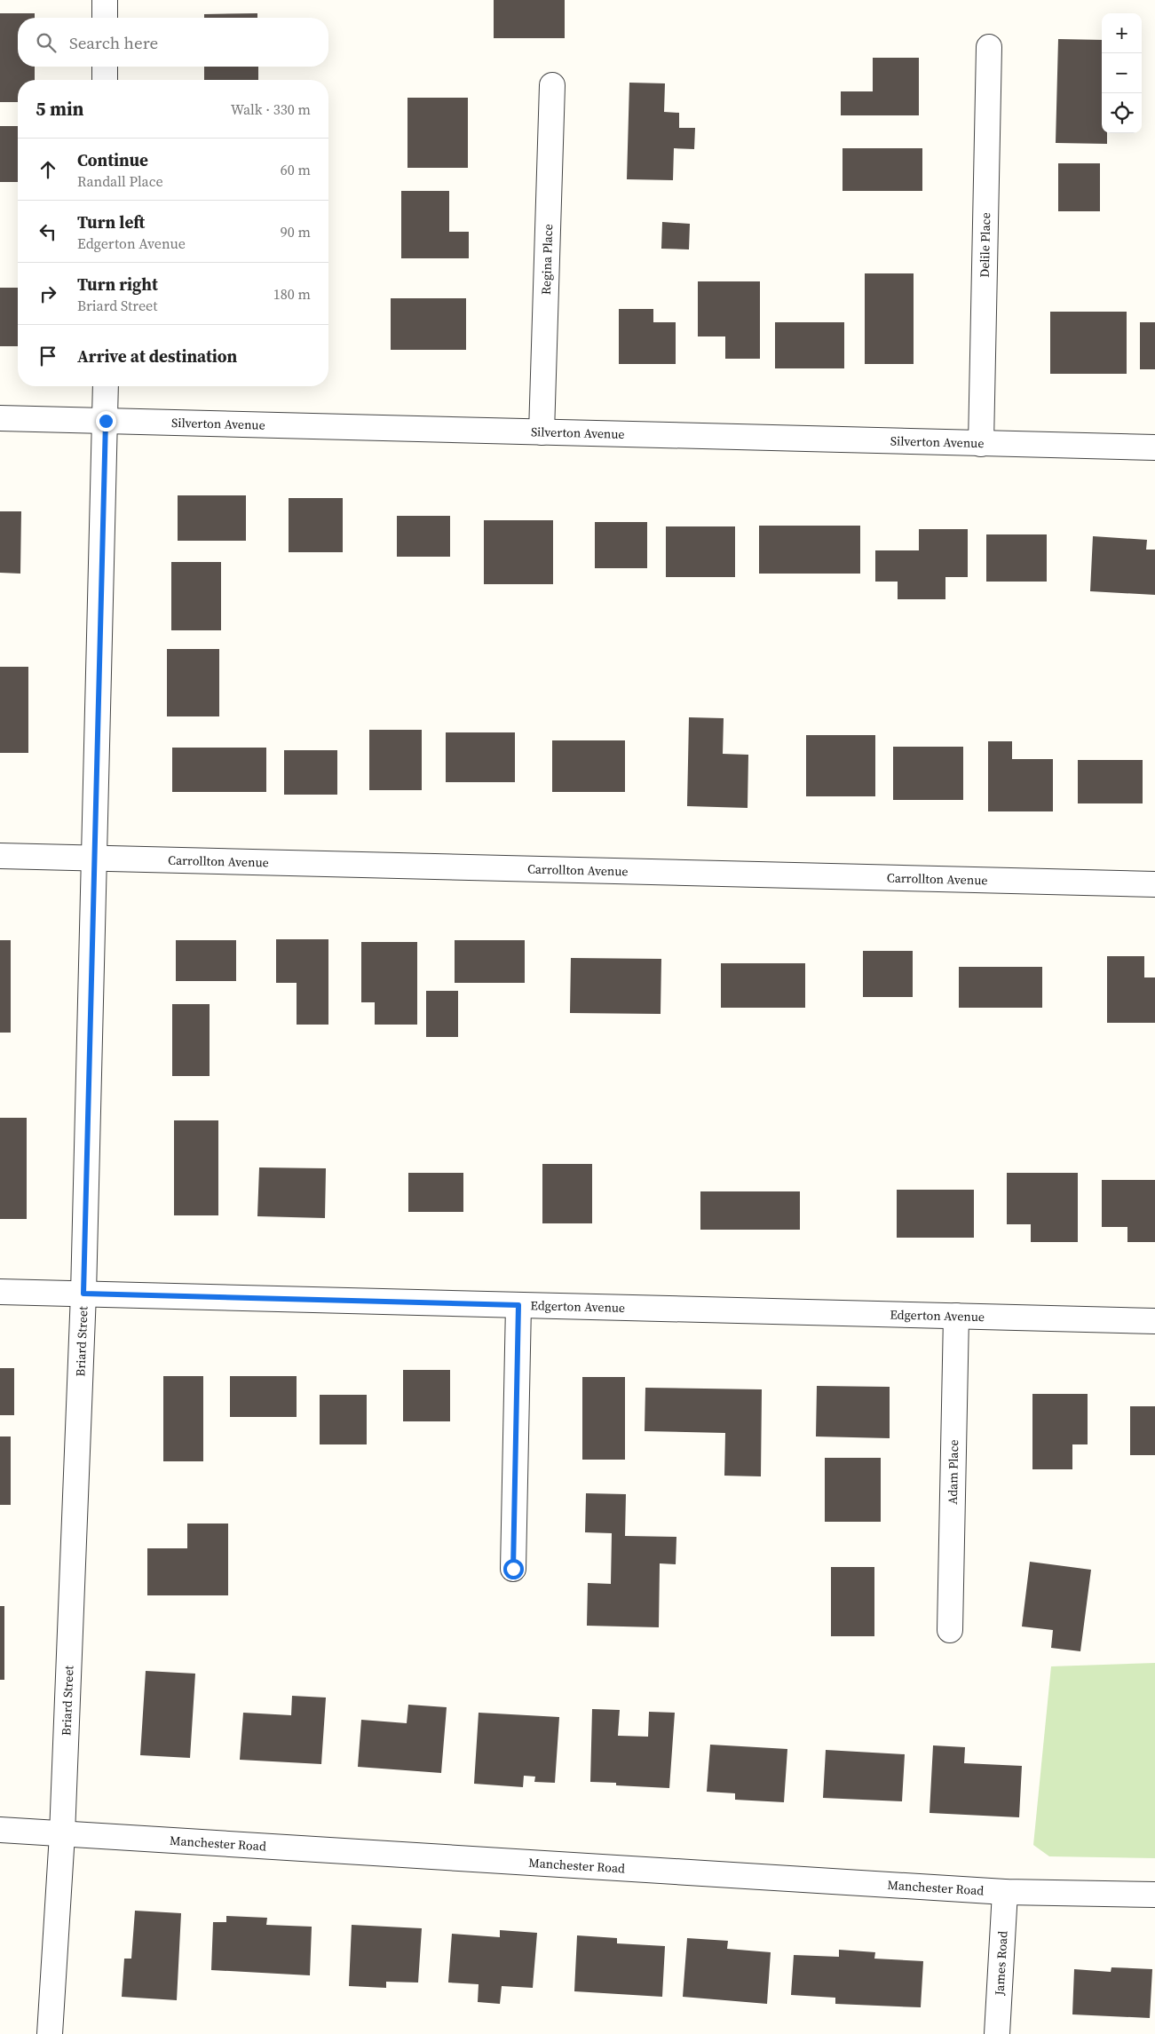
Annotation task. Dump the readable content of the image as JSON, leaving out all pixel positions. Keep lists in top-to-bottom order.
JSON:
{
  "streets": {
    "street": [
      "Delile Place",
      "Regina Place",
      "Silverton Avenue",
      "Carrollton Avenue",
      "Edgerton Avenue",
      "Briard Street",
      "Adam Place",
      "Manchester Road",
      "James Road"
    ]
  },
  "crossings": [
    ["Delile Place", "Silverton Avenue"],
    ["Regina Place", "Silverton Avenue"],
    ["Silverton Avenue", "Briard Street"],
    ["Carrollton Avenue", "Briard Street"],
    ["Edgerton Avenue", "Briard Street"],
    ["Edgerton Avenue", "Adam Place"],
    ["Briard Street", "Manchester Road"],
    ["Manchester Road", "James Road"]
  ],
  "page": {
    "map_buttons": ["+", "−"],
    "search": "Search here",
    "heading": ["5 min", "Walk · 330 m"],
    "list": [
      ["Continue", "Randall Place", "60 m"],
      ["Turn left", "Edgerton Avenue", "90 m"],
      ["Turn right", "Briard Street", "180 m"],
      "Arrive at destination"
    ]
  }
}
